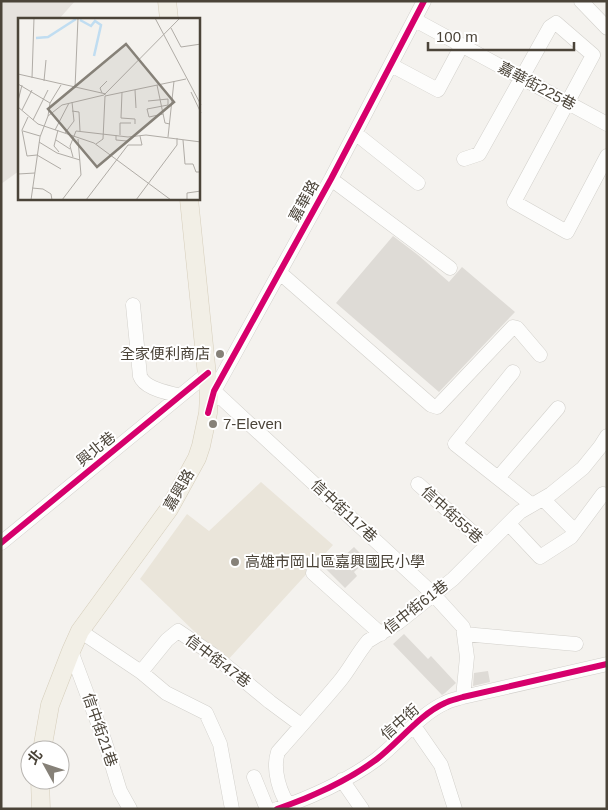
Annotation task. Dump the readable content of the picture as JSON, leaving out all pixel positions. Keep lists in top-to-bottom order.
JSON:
{
  "streets": {
    "main road": ["嘉興路"],
    "street": [
      "嘉華街225巷",
      "嘉華路",
      "興北巷",
      "信中街117巷",
      "信中街55巷",
      "信中街61巷",
      "信中街47巷",
      "信中街",
      "信中街21巷"
    ]
  },
  "crossings": [
    ["嘉華街225巷", "嘉華路"],
    ["嘉華路", "嘉興路"],
    ["嘉華路", "信中街117巷"],
    ["興北巷", "嘉興路"],
    ["嘉興路", "信中街21巷"],
    ["信中街117巷", "信中街61巷"],
    ["信中街117巷", "信中街"],
    ["信中街55巷", "信中街61巷"],
    ["信中街61巷", "信中街47巷"],
    ["信中街61巷", "信中街"]
  ],
  "places": ["全家便利商店", "7-Eleven", "高雄市岡山區嘉興國民小學"],
  "scale_bar": "100 m",
  "north": "top left"
}
